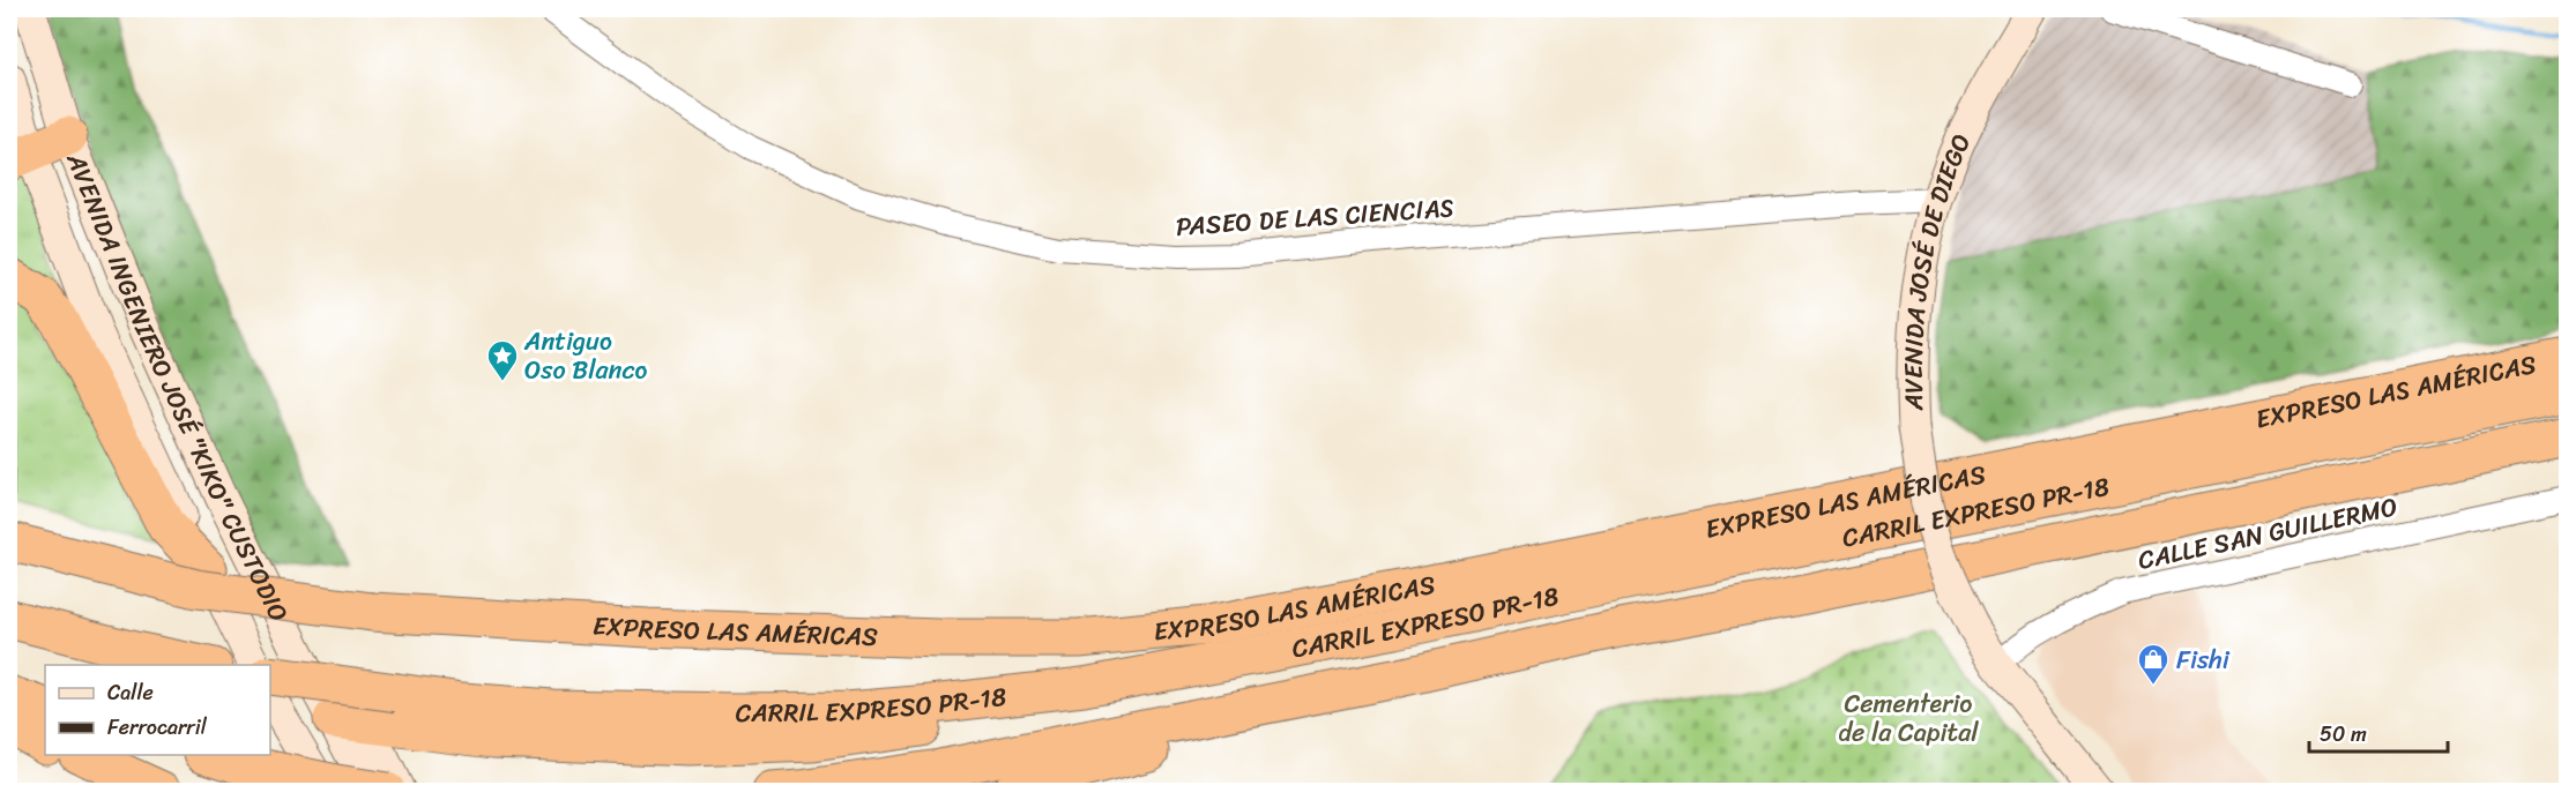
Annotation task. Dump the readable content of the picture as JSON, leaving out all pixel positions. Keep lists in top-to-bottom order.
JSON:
{
  "streets": {
    "highway": ["EXPRESO LAS AMÉRICAS", "CARRIL EXPRESO PR-18"],
    "main road": ["AVENIDA JOSÉ DE DIEGO", "AVENIDA INGENIERO JOSÉ \"KIKO\" CUSTODIO"],
    "street": ["PASEO DE LAS CIENCIAS", "CALLE SAN GUILLERMO"]
  },
  "crossings": [
    ["PASEO DE LAS CIENCIAS", "AVENIDA JOSÉ DE DIEGO"],
    ["AVENIDA JOSÉ DE DIEGO", "CALLE SAN GUILLERMO"]
  ],
  "parks": ["Cementerio de la Capital"],
  "places": {
    "place": ["Antiguo Oso Blanco"],
    "shop": ["Fishi"]
  },
  "legend": ["Calle", "Ferrocarril"],
  "scale_bar": "50 m"
}
